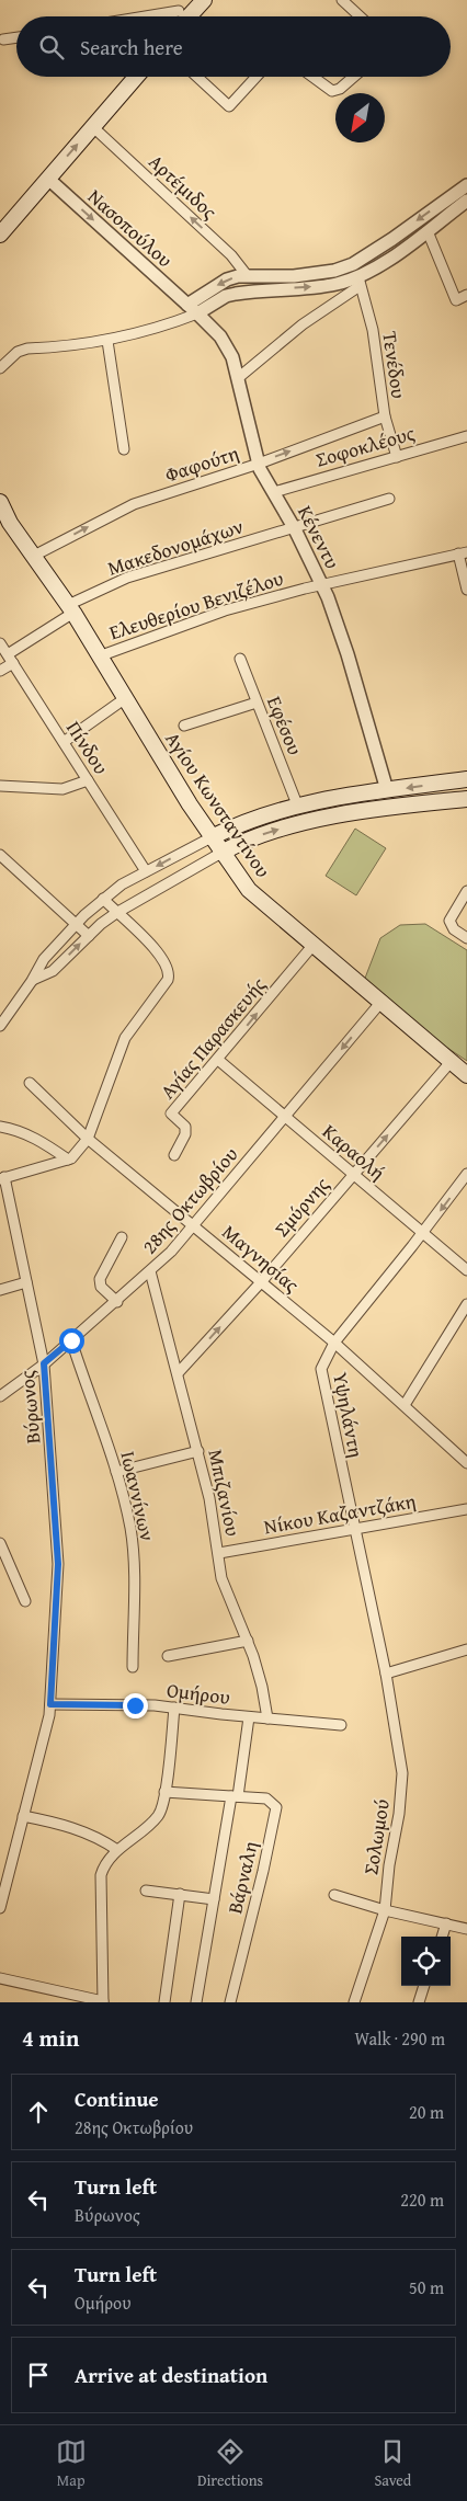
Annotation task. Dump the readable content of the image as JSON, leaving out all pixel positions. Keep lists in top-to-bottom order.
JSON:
{
  "streets": {
    "main road": ["Αγίου Κωνσταντίνου"],
    "street": [
      "Αρτέμιδος",
      "Νασοπούλου",
      "Τενέδου",
      "Σοφοκλέους",
      "Φαφούτη",
      "Κένεντυ",
      "Μακεδονομάχων",
      "Ελευθερίου Βενιζέλου",
      "Εφέσου",
      "Πίνδου",
      "Αγίας Παρασκευής",
      "Καραολή",
      "28ης Οκτωβρίου",
      "Σμύρνης",
      "Μαγνησίας",
      "Βύρωνος",
      "Υψηλάντη",
      "Μπιζανίου",
      "Ιωαννίνων",
      "Νίκου Καζαντζάκη",
      "Ομήρου",
      "Σολωμού",
      "Βάρναλη"
    ]
  },
  "crossings": [
    ["Νασοπούλου", "Κένεντυ"],
    ["Τενέδου", "Σοφοκλέους"],
    ["Τενέδου", "Φαφούτη"],
    ["Σοφοκλέους", "Κένεντυ"],
    ["Φαφούτη", "Κένεντυ"],
    ["Φαφούτη", "Αγίου Κωνσταντίνου"],
    ["Κένεντυ", "Μακεδονομάχων"],
    ["Κένεντυ", "Ελευθερίου Βενιζέλου"],
    ["Μακεδονομάχων", "Πίνδου"],
    ["Μακεδονομάχων", "Αγίου Κωνσταντίνου"],
    ["Ελευθερίου Βενιζέλου", "Αγίου Κωνσταντίνου"],
    ["Αγίου Κωνσταντίνου", "Αγίας Παρασκευής"],
    ["Αγίου Κωνσταντίνου", "28ης Οκτωβρίου"],
    ["Αγίου Κωνσταντίνου", "Σμύρνης"],
    ["Αγίας Παρασκευής", "Καραολή"],
    ["Καραολή", "28ης Οκτωβρίου"],
    ["Καραολή", "Σμύρνης"],
    ["Καραολή", "Υψηλάντη"],
    ["28ης Οκτωβρίου", "Μαγνησίας"],
    ["28ης Οκτωβρίου", "Βύρωνος"],
    ["28ης Οκτωβρίου", "Μπιζανίου"],
    ["28ης Οκτωβρίου", "Ιωαννίνων"],
    ["Σμύρνης", "Μαγνησίας"],
    ["Σμύρνης", "Μπιζανίου"],
    ["Μαγνησίας", "Υψηλάντη"],
    ["Βύρωνος", "Ομήρου"],
    ["Υψηλάντη", "Νίκου Καζαντζάκη"],
    ["Υψηλάντη", "Σολωμού"],
    ["Μπιζανίου", "Νίκου Καζαντζάκη"],
    ["Μπιζανίου", "Ομήρου"]
  ],
  "one_way": [
    "Αρτέμιδος",
    "Νασοπούλου",
    "Φαφούτη",
    "Αγίας Παρασκευής",
    "Σμύρνης"
  ],
  "north": "bottom left",
  "page": {
    "search": "Search here",
    "heading": ["4 min", "Walk · 290 m"],
    "list": [
      ["Continue", "28ης Οκτωβρίου", "20 m"],
      ["Turn left", "Βύρωνος", "220 m"],
      ["Turn left", "Ομήρου", "50 m"],
      "Arrive at destination"
    ],
    "nav": ["Map", "Directions", "Saved"]
  }
}
